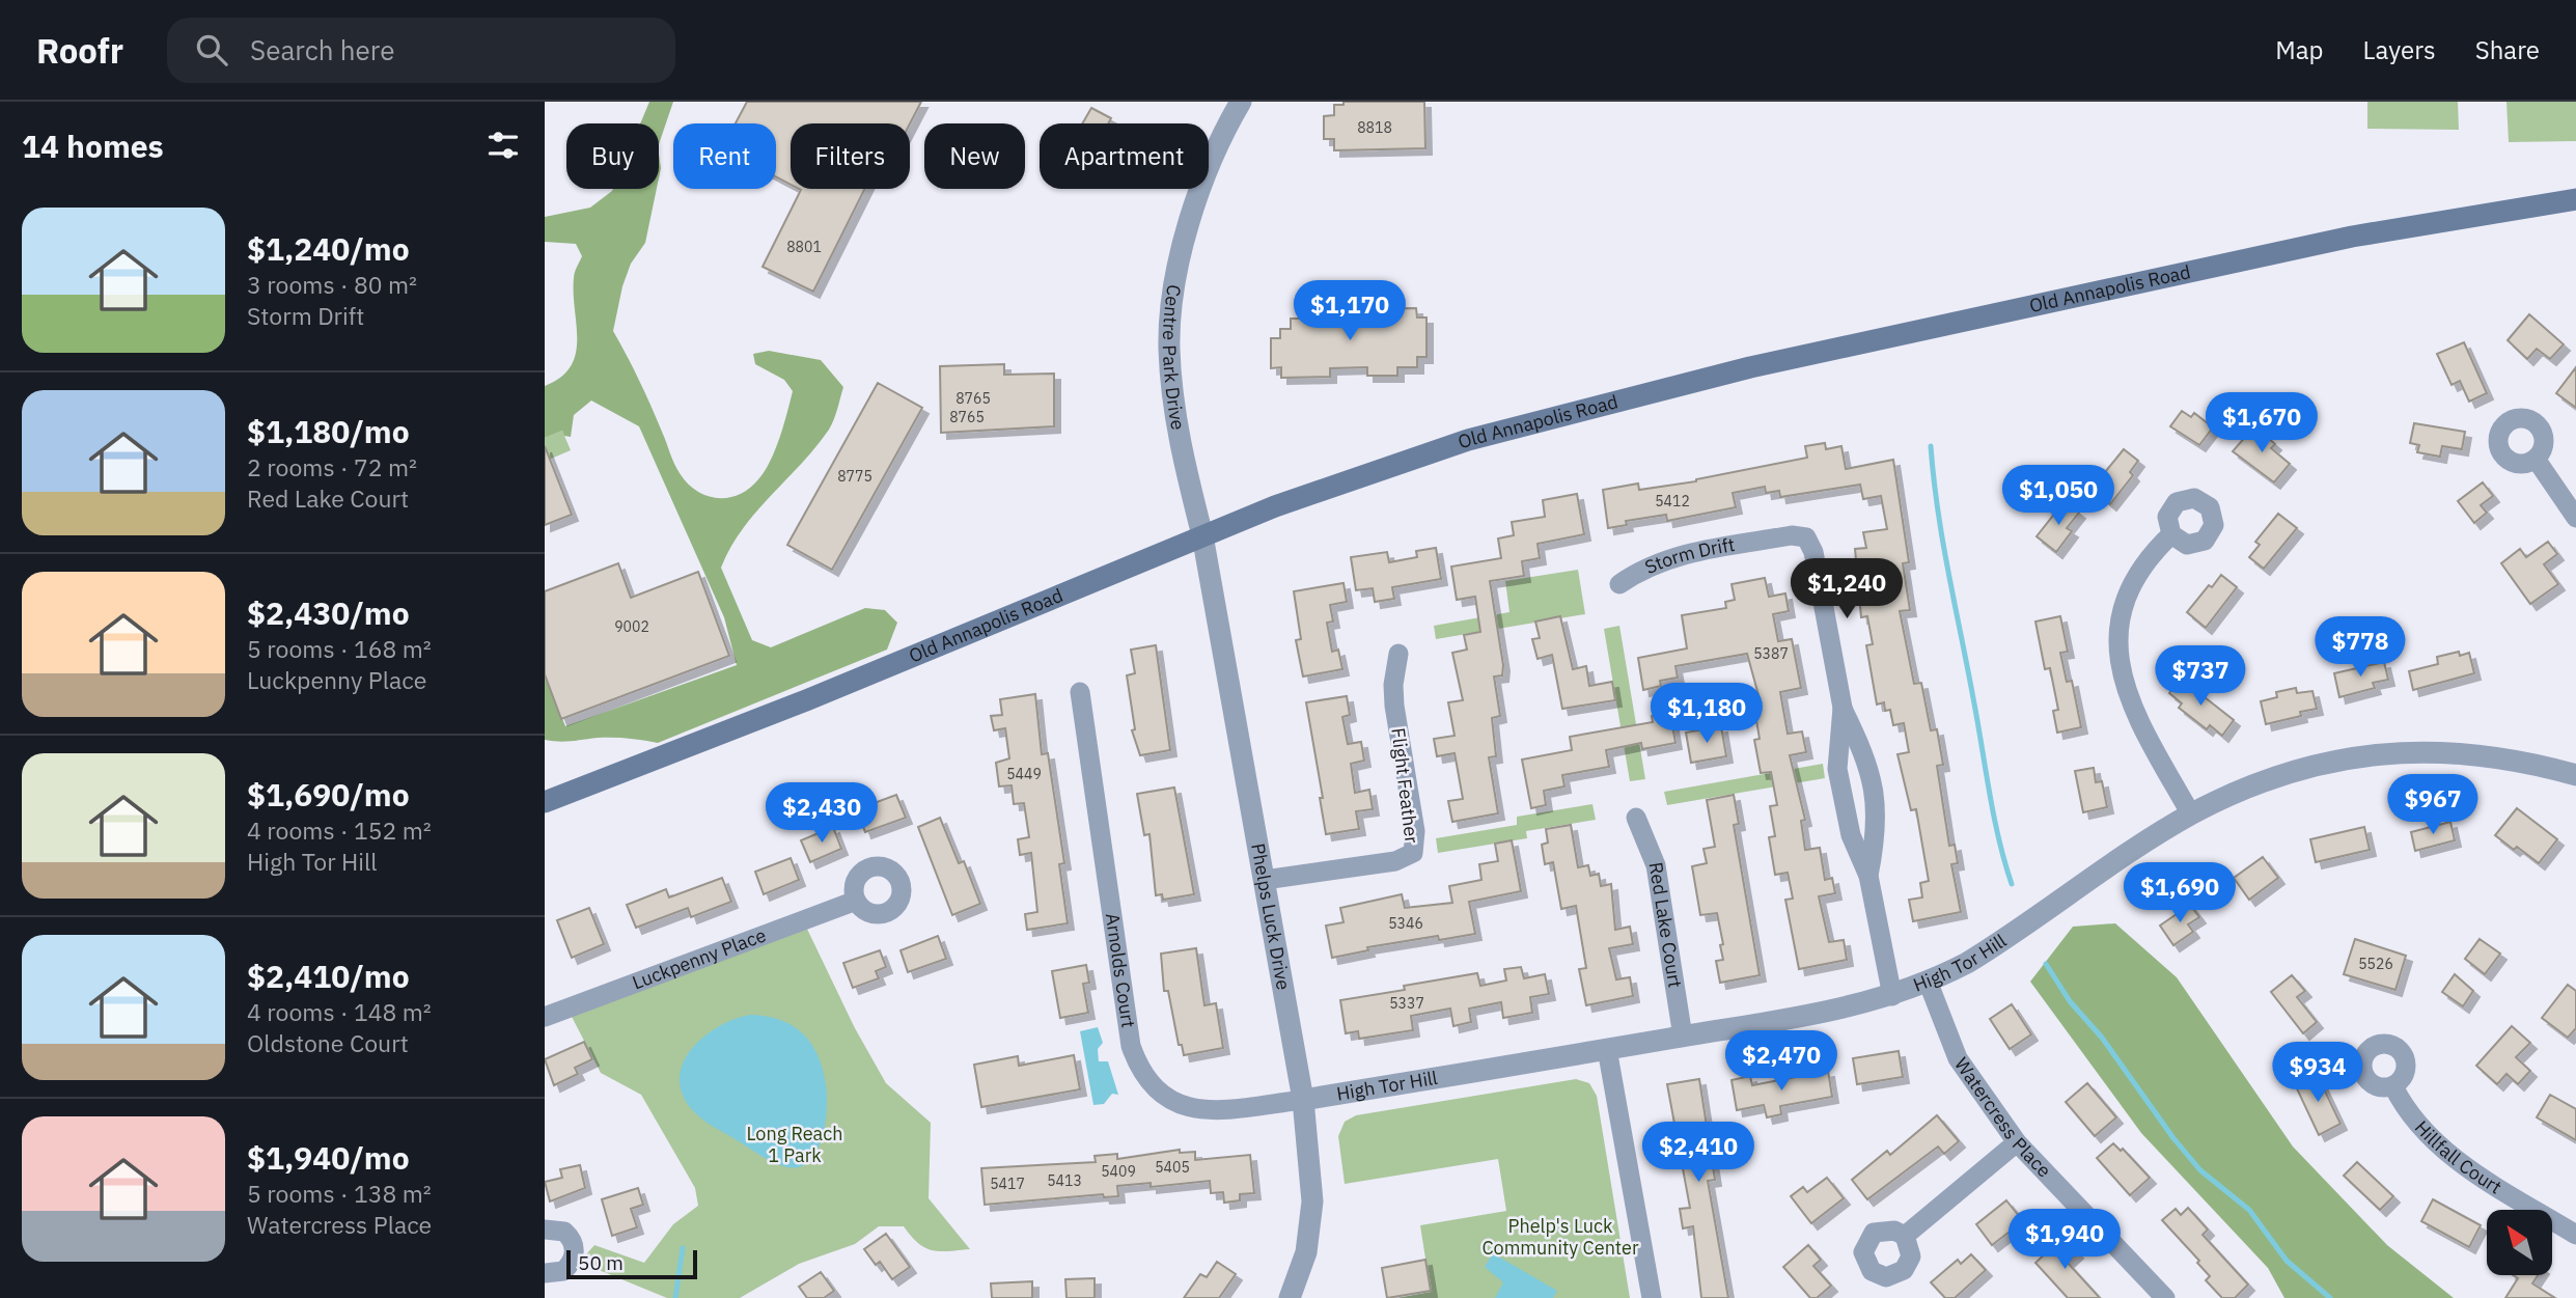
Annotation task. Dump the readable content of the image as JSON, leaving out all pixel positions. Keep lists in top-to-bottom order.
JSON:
{
  "streets": {
    "main road": ["Old Annapolis Road"],
    "street": [
      "Centre Park Drive",
      "Storm Drift",
      "Flight Feather",
      "Phelps Luck Drive",
      "Red Lake Court",
      "Luckpenny Place",
      "High Tor Hill",
      "Arnolds Court",
      "Watercress Place",
      "Hillfall Court"
    ]
  },
  "crossings": [
    ["Old Annapolis Road", "Centre Park Drive"],
    ["Old Annapolis Road", "Phelps Luck Drive"],
    ["Centre Park Drive", "Phelps Luck Drive"],
    ["Storm Drift", "High Tor Hill"],
    ["Flight Feather", "Phelps Luck Drive"],
    ["Phelps Luck Drive", "High Tor Hill"],
    ["Phelps Luck Drive", "Arnolds Court"],
    ["Red Lake Court", "High Tor Hill"],
    ["High Tor Hill", "Arnolds Court"],
    ["High Tor Hill", "Watercress Place"]
  ],
  "parks": ["Long Reach 1 Park", "Phelp's Luck Community Center"],
  "house_numbers": [
    "8818",
    "8801",
    "8765",
    "8765",
    "8775",
    "5412",
    "9002",
    "5387",
    "5449",
    "5346",
    "5526",
    "5337",
    "5405",
    "5409",
    "5413",
    "5417"
  ],
  "scale_bar": "50 m",
  "north": "top left",
  "page": {
    "header": "Roofr",
    "search": "Search here",
    "nav": ["Map", "Layers", "Share"],
    "heading": "14 homes",
    "chip": [
      "Buy",
      "Rent",
      "Filters",
      "New",
      "Apartment"
    ],
    "list": [
      {
        "name": "$1,240/mo",
        "note": "3 rooms · 80 m² · Storm Drift"
      },
      {
        "name": "$1,180/mo",
        "note": "2 rooms · 72 m² · Red Lake Court"
      },
      {
        "name": "$2,430/mo",
        "note": "5 rooms · 168 m² · Luckpenny Place"
      },
      {
        "name": "$1,690/mo",
        "note": "4 rooms · 152 m² · High Tor Hill"
      },
      {
        "name": "$2,410/mo",
        "note": "4 rooms · 148 m² · Oldstone Court"
      },
      {
        "name": "$1,940/mo",
        "note": "5 rooms · 138 m² · Watercress Place"
      }
    ],
    "price": [
      "$1,170",
      "$1,670",
      "$1,050",
      "$1,240",
      "$778",
      "$737",
      "$1,180",
      "$967",
      "$2,430",
      "$1,690",
      "$2,470",
      "$934",
      "$2,410",
      "$1,940"
    ],
    "scale": "50 m"
  }
}
